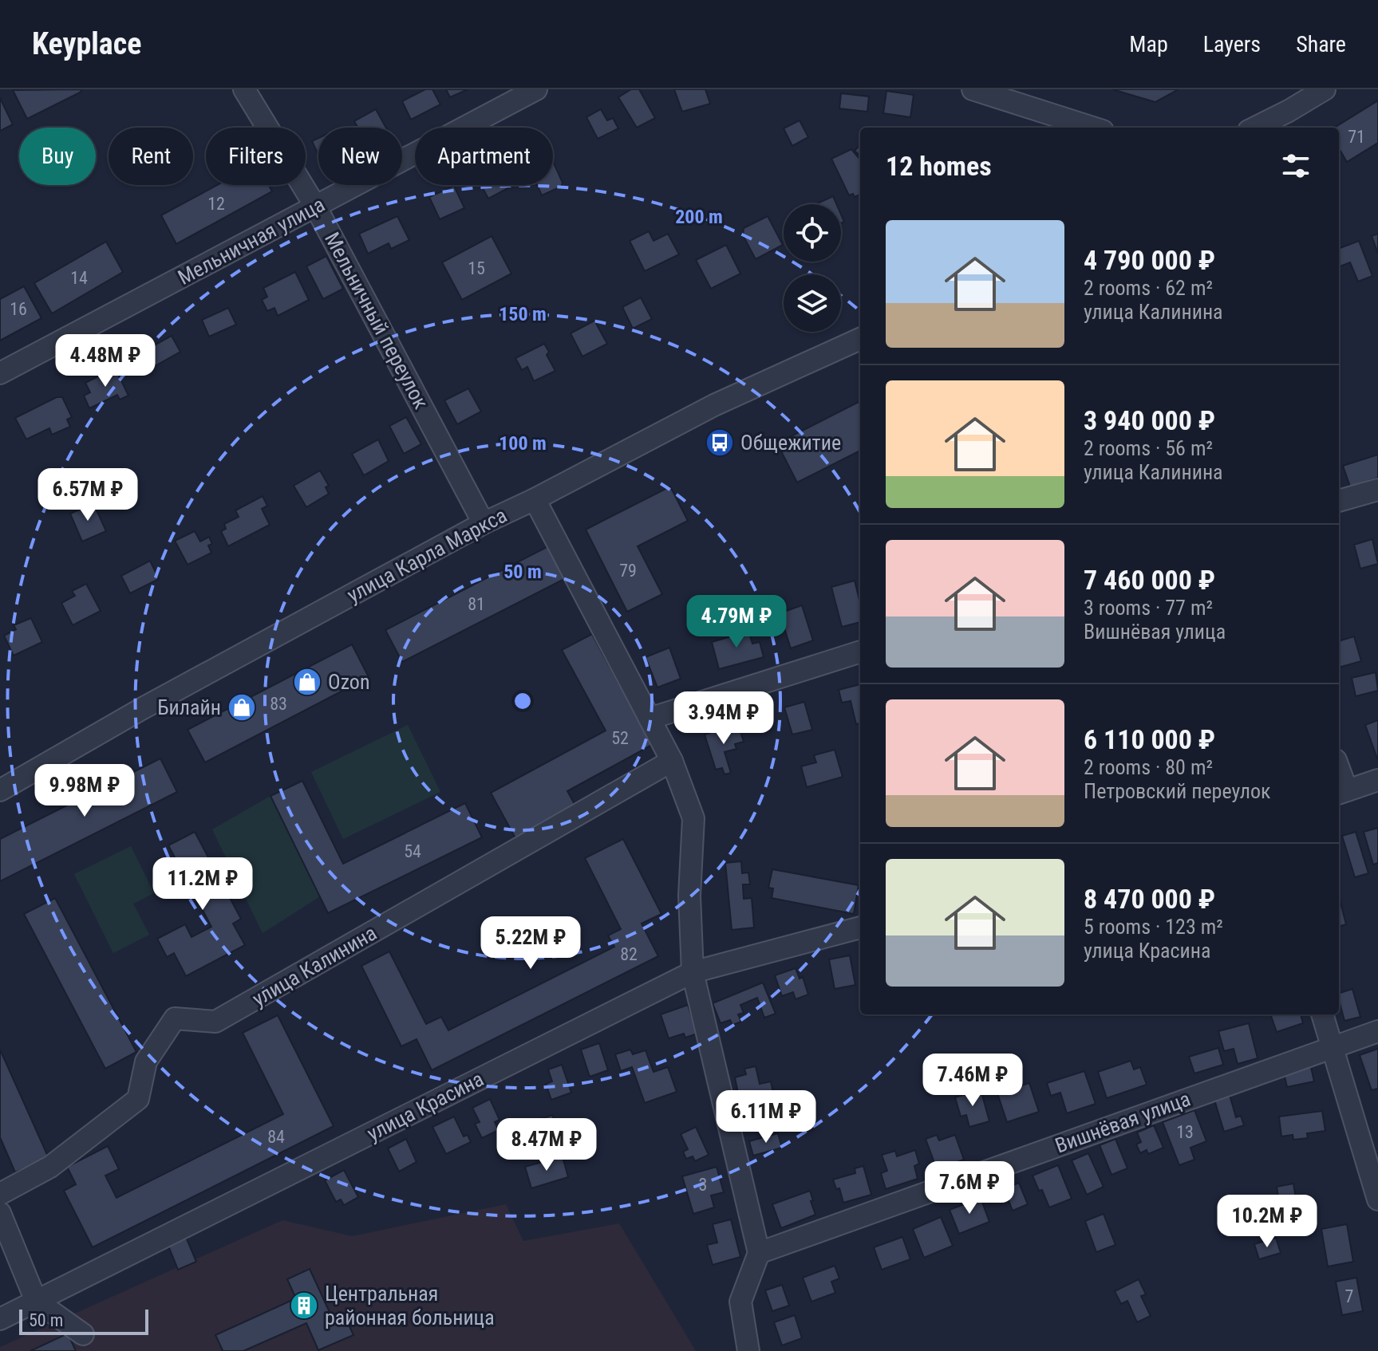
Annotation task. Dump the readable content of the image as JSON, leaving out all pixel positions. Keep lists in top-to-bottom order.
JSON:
{
  "streets": {
    "street": [
      "Мельничная улица",
      "Мельничный переулок",
      "улица Карла Маркса",
      "улица Калинина",
      "улица Красина",
      "Вишнёвая улица"
    ]
  },
  "crossings": [
    ["Мельничная улица", "Мельничный переулок"],
    ["Мельничный переулок", "улица Карла Маркса"]
  ],
  "places": {
    "bus stop": ["Общежитие"],
    "shop": ["Ozon", "Билайн"],
    "building": ["Центральная районная больница"]
  },
  "house_numbers": [
    "71",
    "12",
    "15",
    "14",
    "16",
    "79",
    "81",
    "83",
    "52",
    "54",
    "82",
    "13",
    "84",
    "3",
    "7"
  ],
  "scale_bar": "50 m",
  "page": {
    "header": "Keyplace",
    "nav": ["Map", "Layers", "Share"],
    "chip": [
      "Buy",
      "Rent",
      "Filters",
      "New",
      "Apartment"
    ],
    "heading": "12 homes",
    "list": [
      {
        "name": "4 790 000 ₽",
        "note": "2 rooms · 62 m² · улица Калинина"
      },
      {
        "name": "3 940 000 ₽",
        "note": "2 rooms · 56 m² · улица Калинина"
      },
      {
        "name": "7 460 000 ₽",
        "note": "3 rooms · 77 m² · Вишнёвая улица"
      },
      {
        "name": "6 110 000 ₽",
        "note": "2 rooms · 80 m² · Петровский переулок"
      },
      {
        "name": "8 470 000 ₽",
        "note": "5 rooms · 123 m² · улица Красина"
      }
    ],
    "price": [
      "4.48M ₽",
      "6.57M ₽",
      "4.79M ₽",
      "3.94M ₽",
      "9.98M ₽",
      "11.2M ₽",
      "5.22M ₽",
      "7.46M ₽",
      "6.11M ₽",
      "8.47M ₽",
      "7.6M ₽",
      "10.2M ₽"
    ],
    "scale": "50 m"
  },
  "rings": [
    "200 m",
    "150 m",
    "100 m",
    "50 m"
  ]
}
